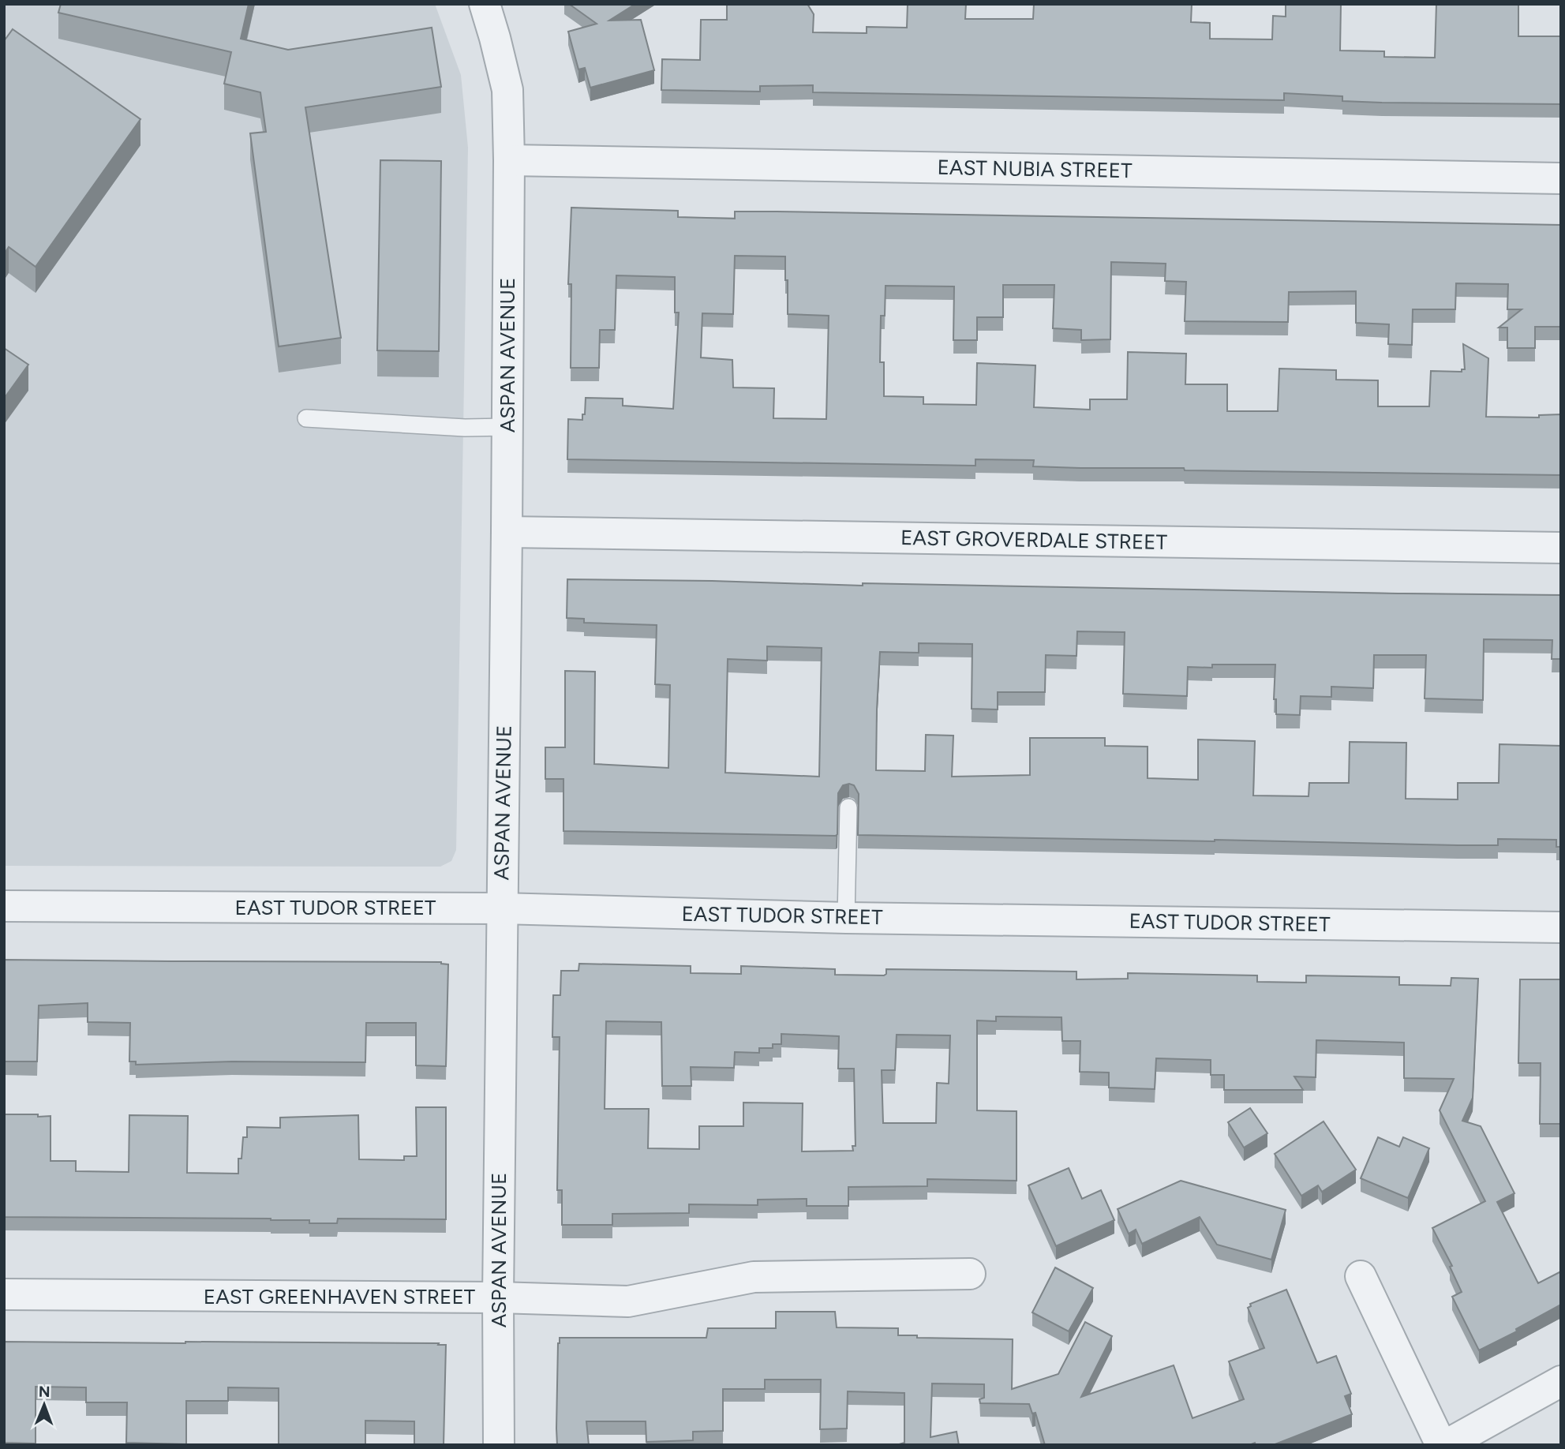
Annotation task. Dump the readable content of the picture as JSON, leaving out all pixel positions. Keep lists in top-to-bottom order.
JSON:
{
  "streets": {
    "street": [
      "EAST NUBIA STREET",
      "ASPAN AVENUE",
      "EAST GROVERDALE STREET",
      "EAST TUDOR STREET",
      "EAST GREENHAVEN STREET"
    ]
  },
  "crossings": [
    ["EAST NUBIA STREET", "ASPAN AVENUE"],
    ["ASPAN AVENUE", "EAST GROVERDALE STREET"],
    ["ASPAN AVENUE", "EAST TUDOR STREET"],
    ["ASPAN AVENUE", "EAST GREENHAVEN STREET"]
  ],
  "north": "top"
}
